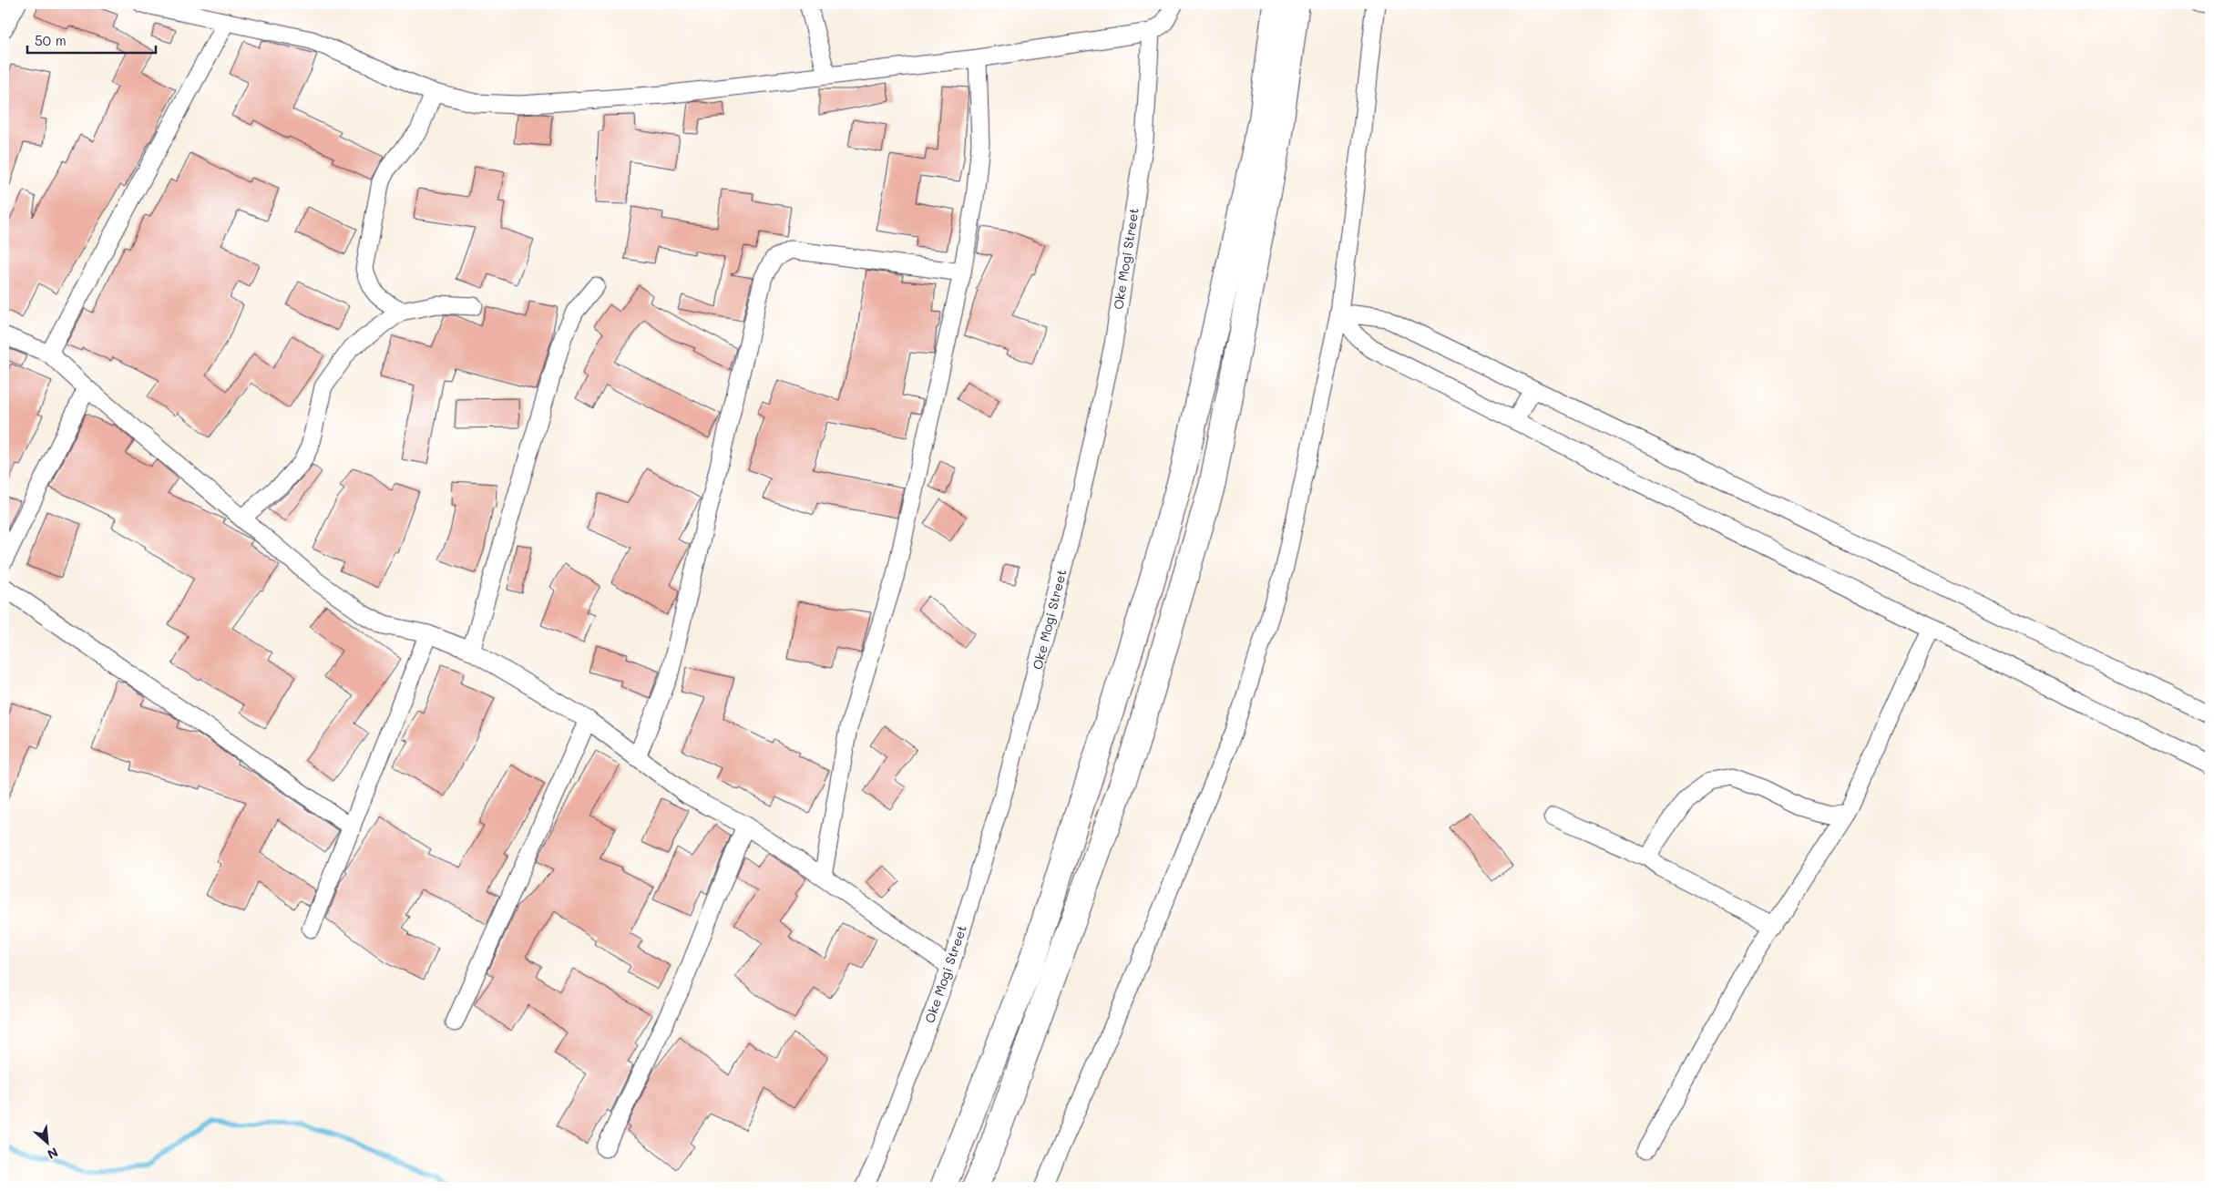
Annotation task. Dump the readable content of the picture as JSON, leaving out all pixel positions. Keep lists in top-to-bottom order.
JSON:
{
  "streets": {
    "street": ["Oke Mogi Street"]
  },
  "scale_bar": "50 m",
  "north": "bottom right"
}
